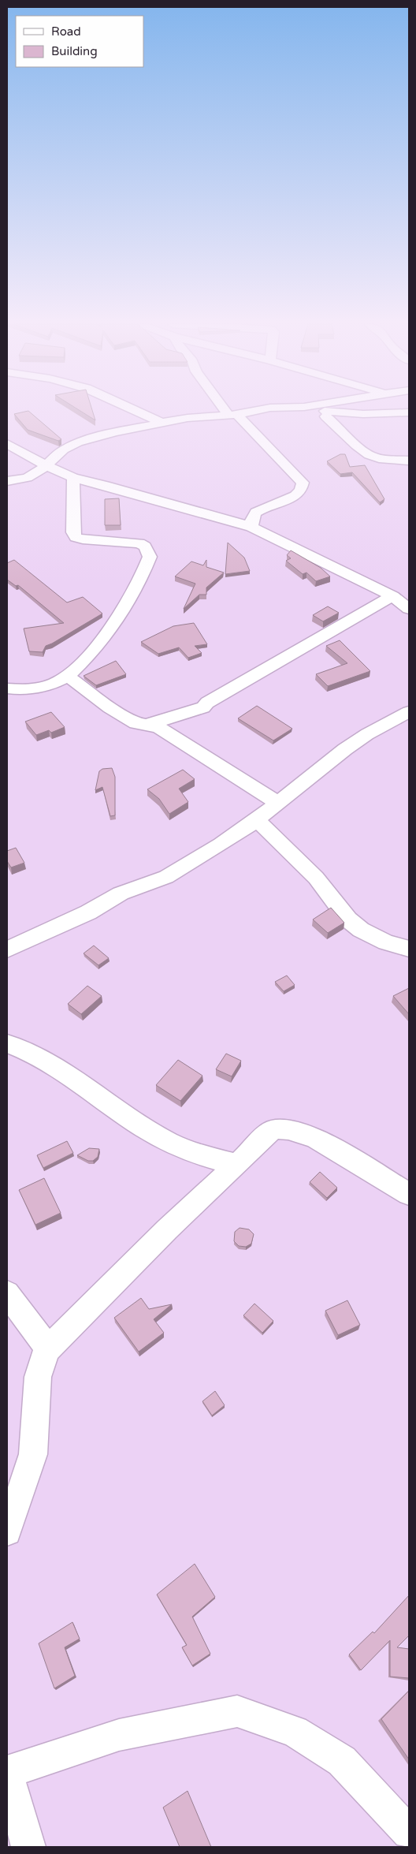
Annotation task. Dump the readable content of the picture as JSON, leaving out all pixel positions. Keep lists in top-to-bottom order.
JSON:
{
  "legend": ["Road", "Building"]
}
